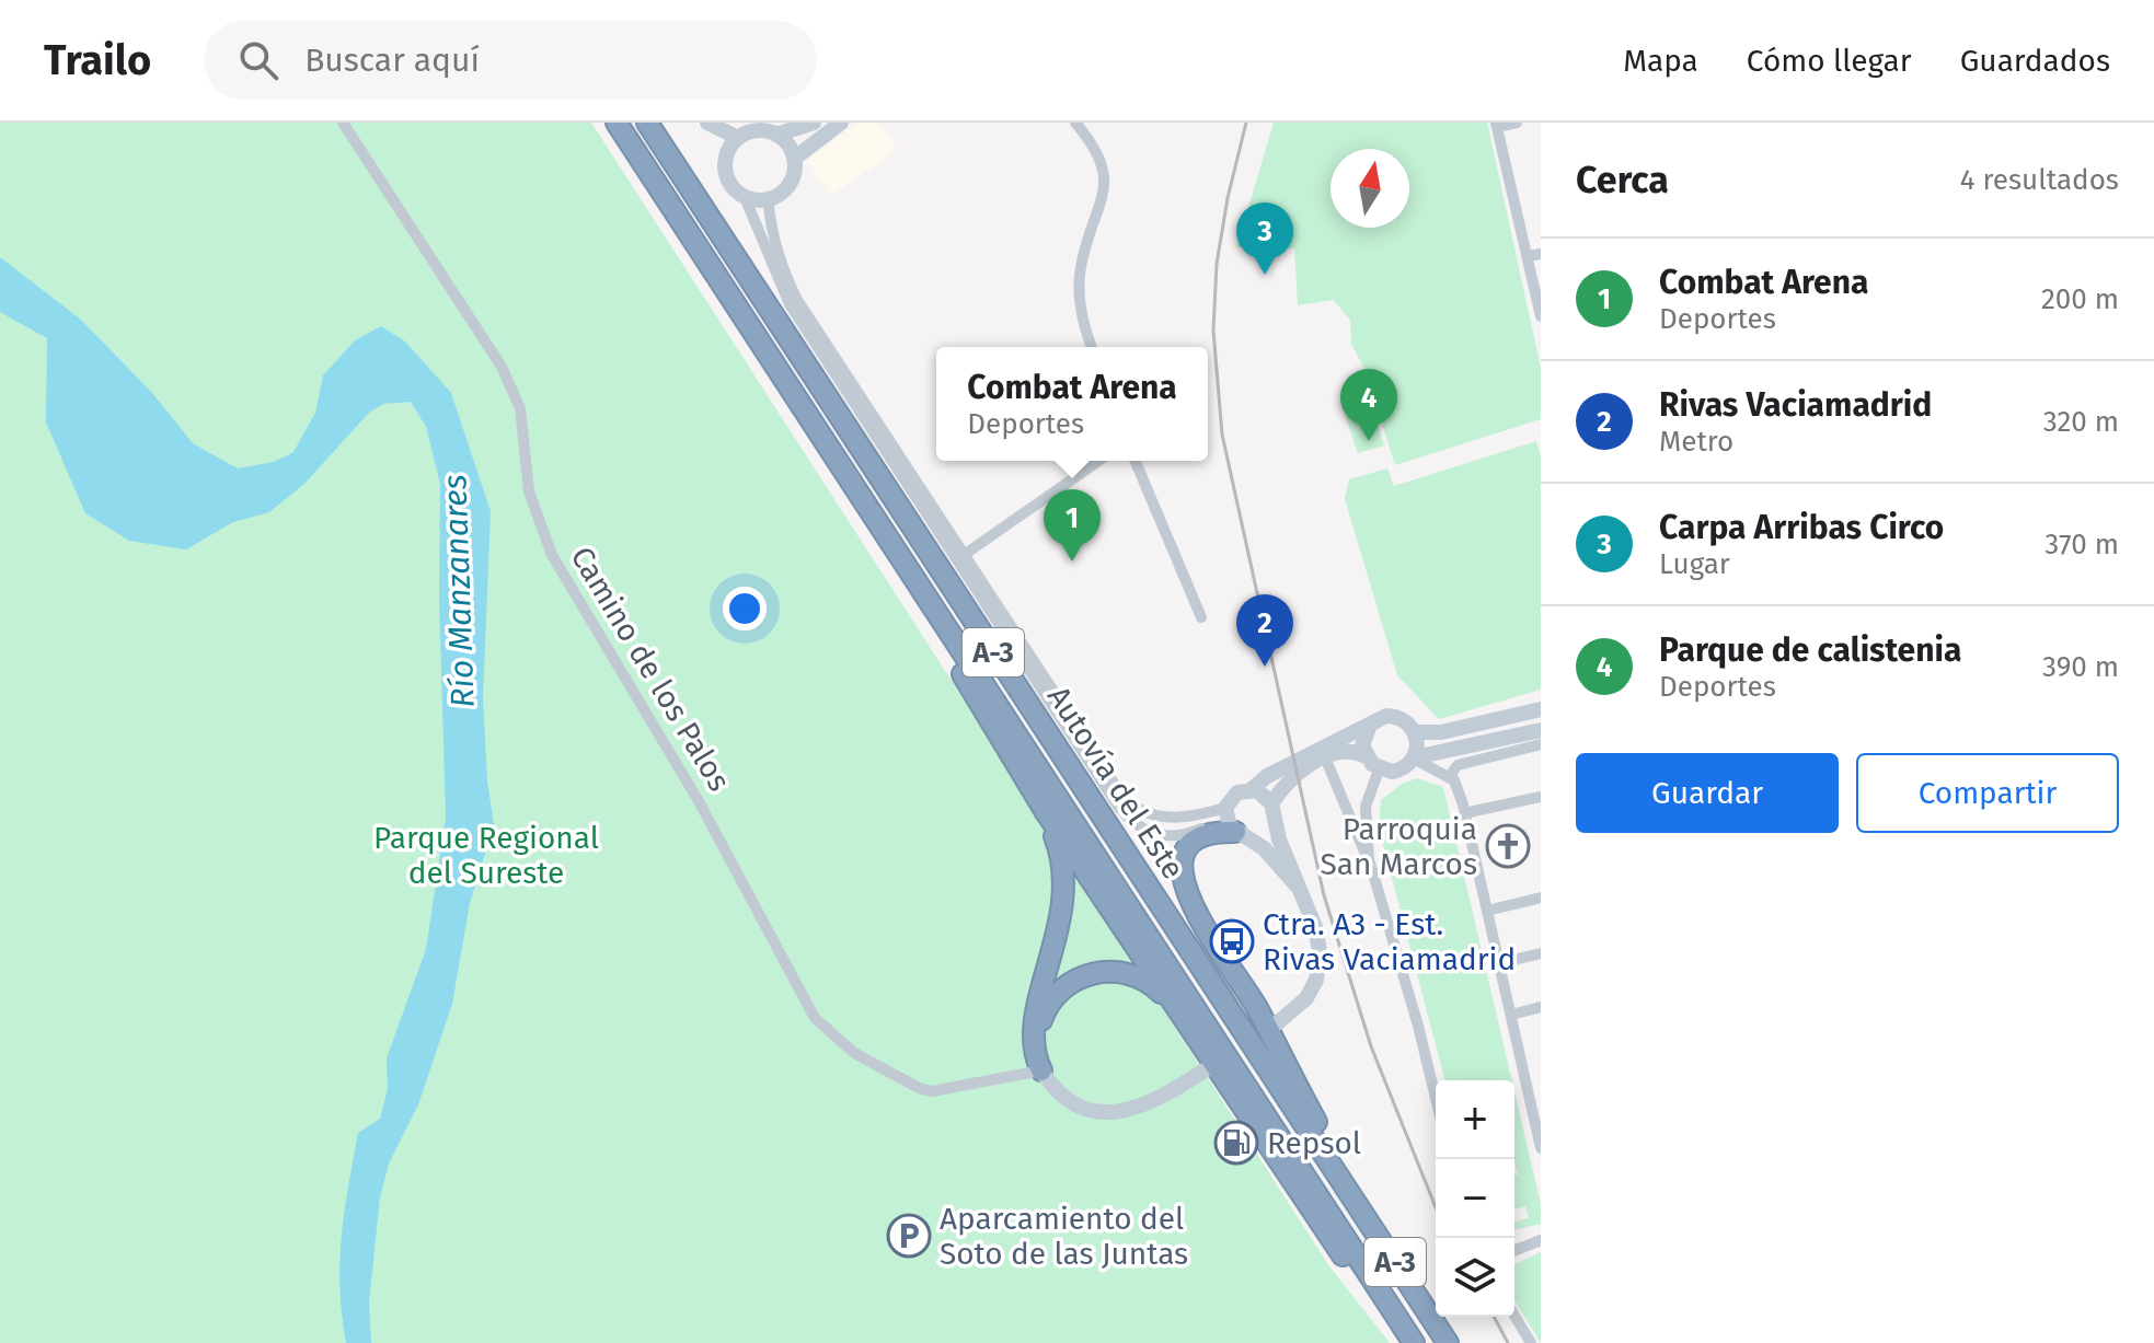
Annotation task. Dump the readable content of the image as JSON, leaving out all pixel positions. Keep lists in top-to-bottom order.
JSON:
{
  "streets": {
    "highway": ["A-3", "Autovía del Este"],
    "street": ["Camino de los Palos"]
  },
  "water": ["Río Manzanares"],
  "parks": ["Parque Regional del Sureste"],
  "places": {
    "church": ["Parroquia San Marcos"],
    "bus stop": ["Ctra. A3 - Est. Rivas Vaciamadrid"],
    "fuel station": ["Repsol"],
    "parking": ["Aparcamiento del Soto de las Juntas"]
  },
  "north": "top",
  "page": {
    "header": "Trailo",
    "search": "Buscar aquí",
    "nav": ["Mapa", "Cómo llegar", "Guardados"],
    "heading": ["Cerca", "4 resultados"],
    "pins": [
      "3",
      "4",
      "1",
      "2"
    ],
    "list": [
      {
        "mark": "1",
        "name": "Combat Arena",
        "note": "Deportes",
        "value": "200 m"
      },
      {
        "mark": "2",
        "name": "Rivas Vaciamadrid",
        "note": "Metro",
        "value": "320 m"
      },
      {
        "mark": "3",
        "name": "Carpa Arribas Circo",
        "note": "Lugar",
        "value": "370 m"
      },
      {
        "mark": "4",
        "name": "Parque de calistenia",
        "note": "Deportes",
        "value": "390 m"
      }
    ],
    "popup": ["Combat Arena", "Deportes"],
    "buttons": ["Guardar", "Compartir"],
    "map_buttons": ["+", "−"]
  }
}
